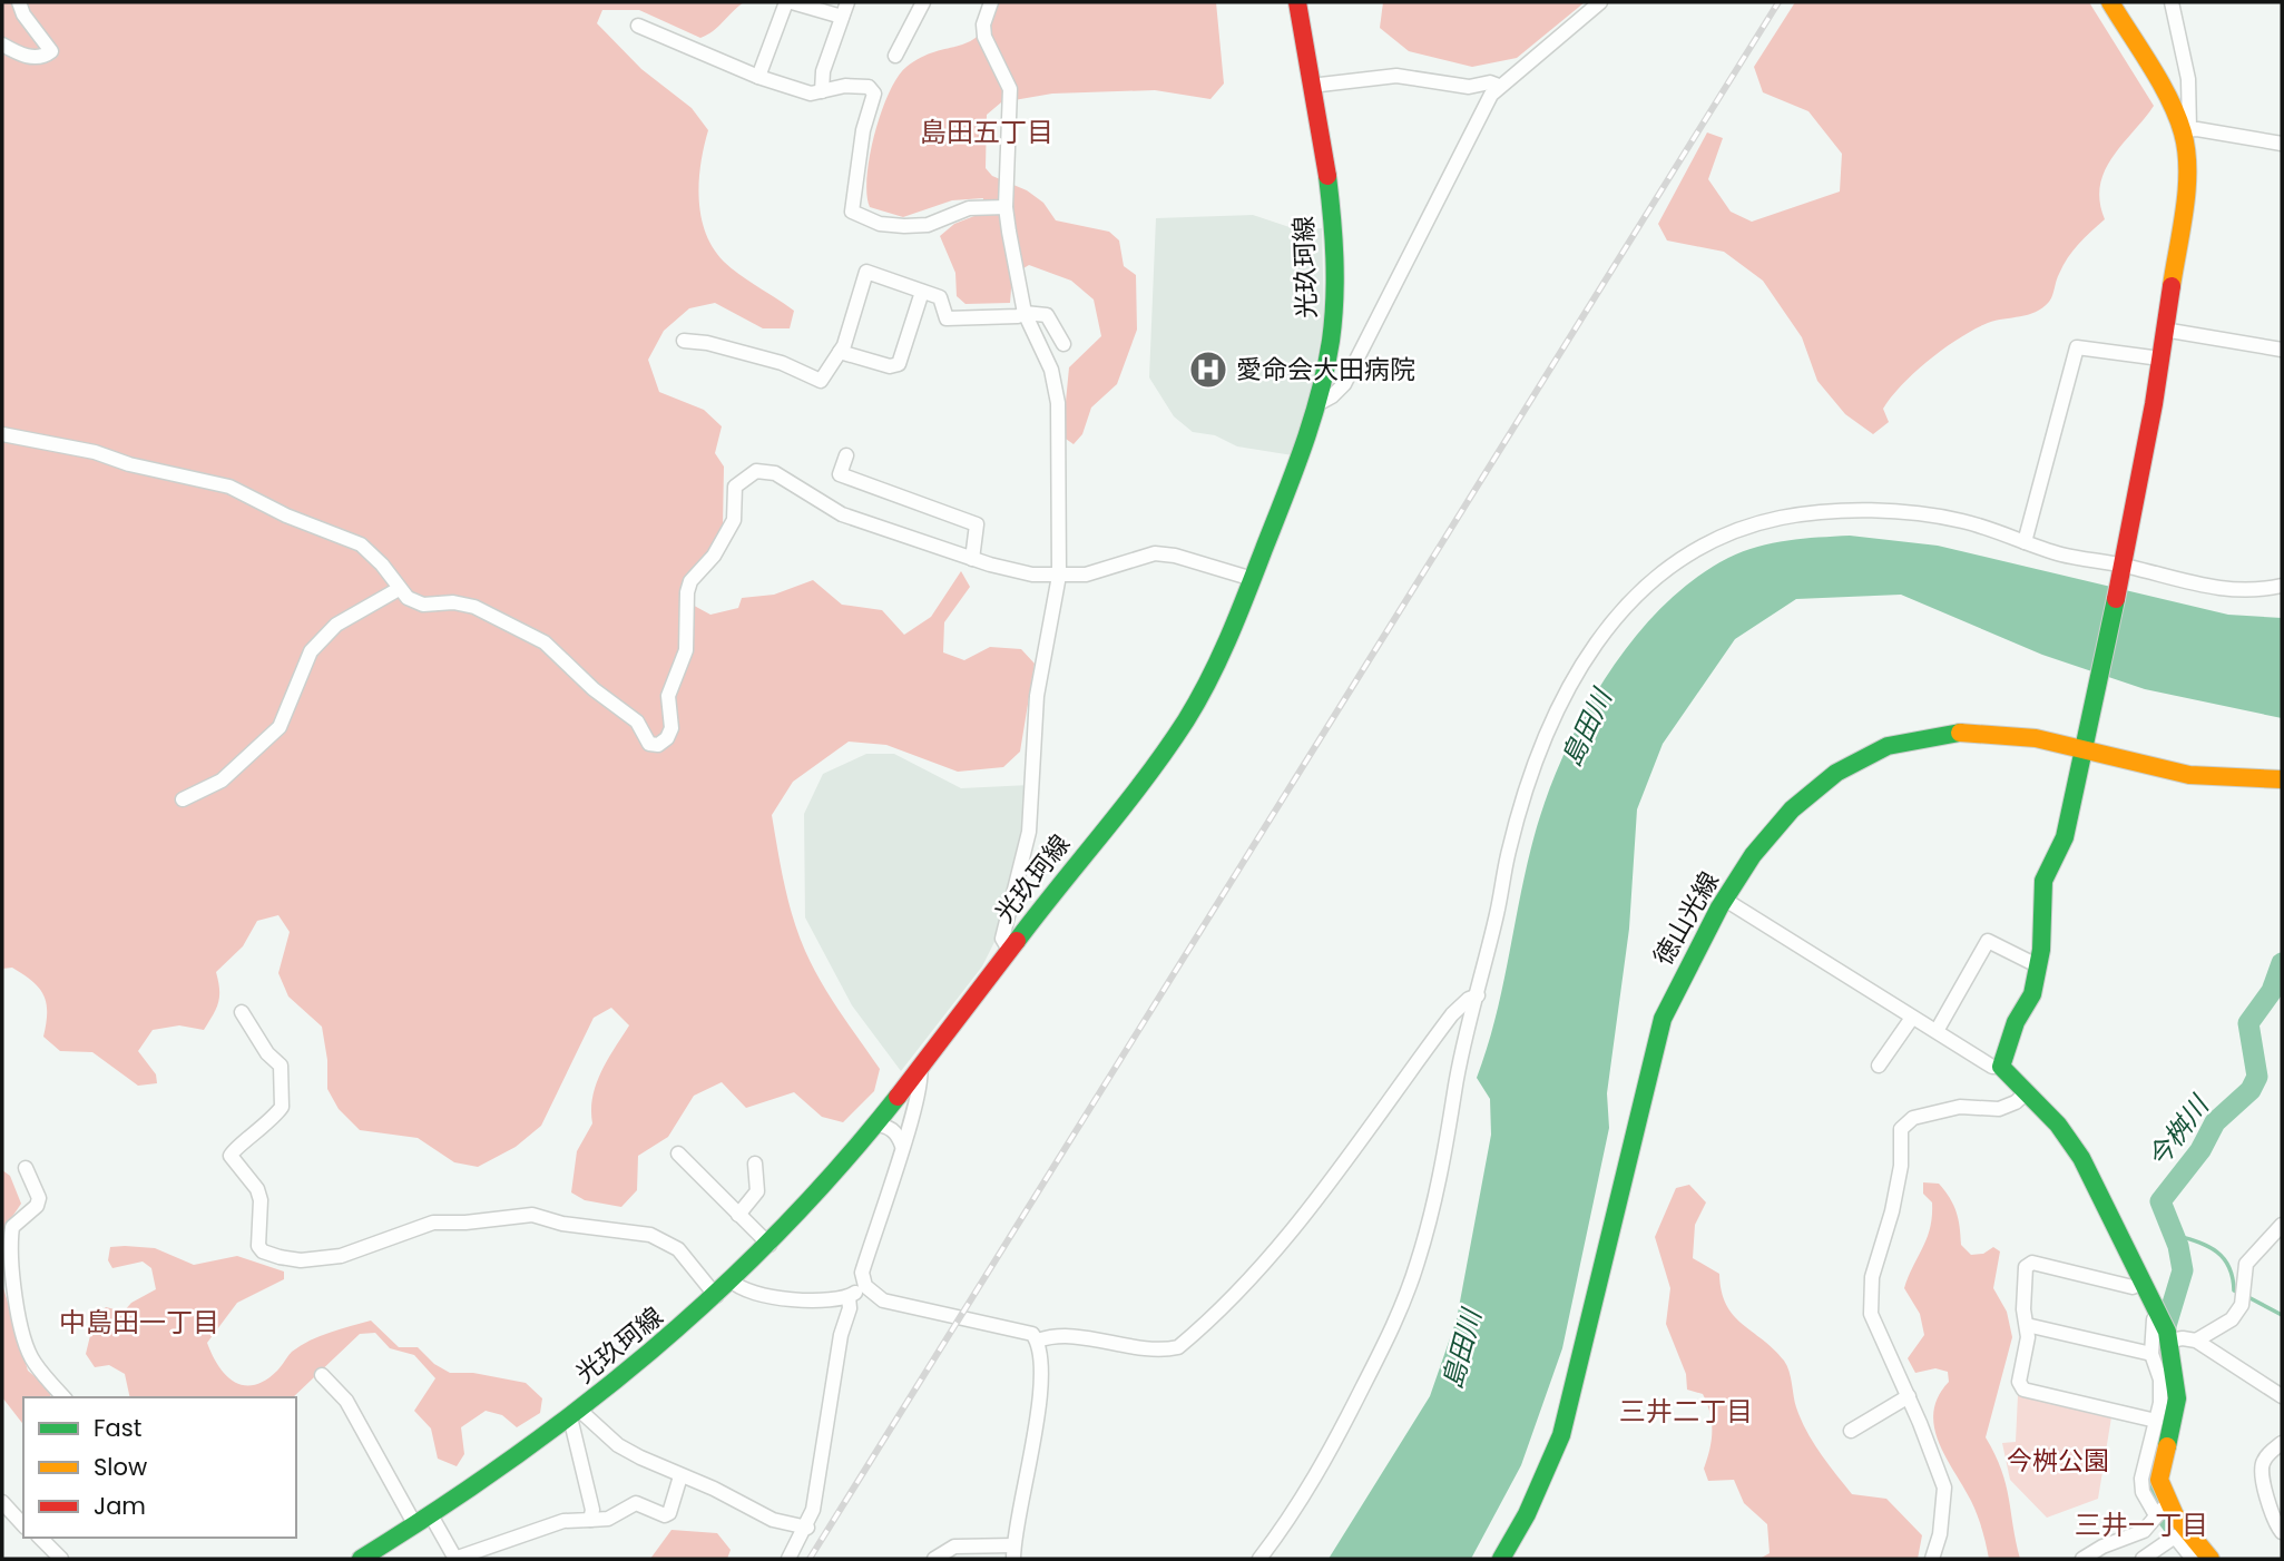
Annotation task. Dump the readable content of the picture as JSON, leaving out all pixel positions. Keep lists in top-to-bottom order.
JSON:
{
  "streets": {
    "main road": ["光玖珂線", "徳山光線"]
  },
  "districts": [
    "島田五丁目",
    "中島田一丁目",
    "三井二丁目",
    "三井一丁目"
  ],
  "water": ["島田川", "今桝川"],
  "parks": ["今桝公園"],
  "places": {
    "hospital": ["愛命会大田病院"]
  },
  "legend": ["Fast", "Slow", "Jam"]
}
